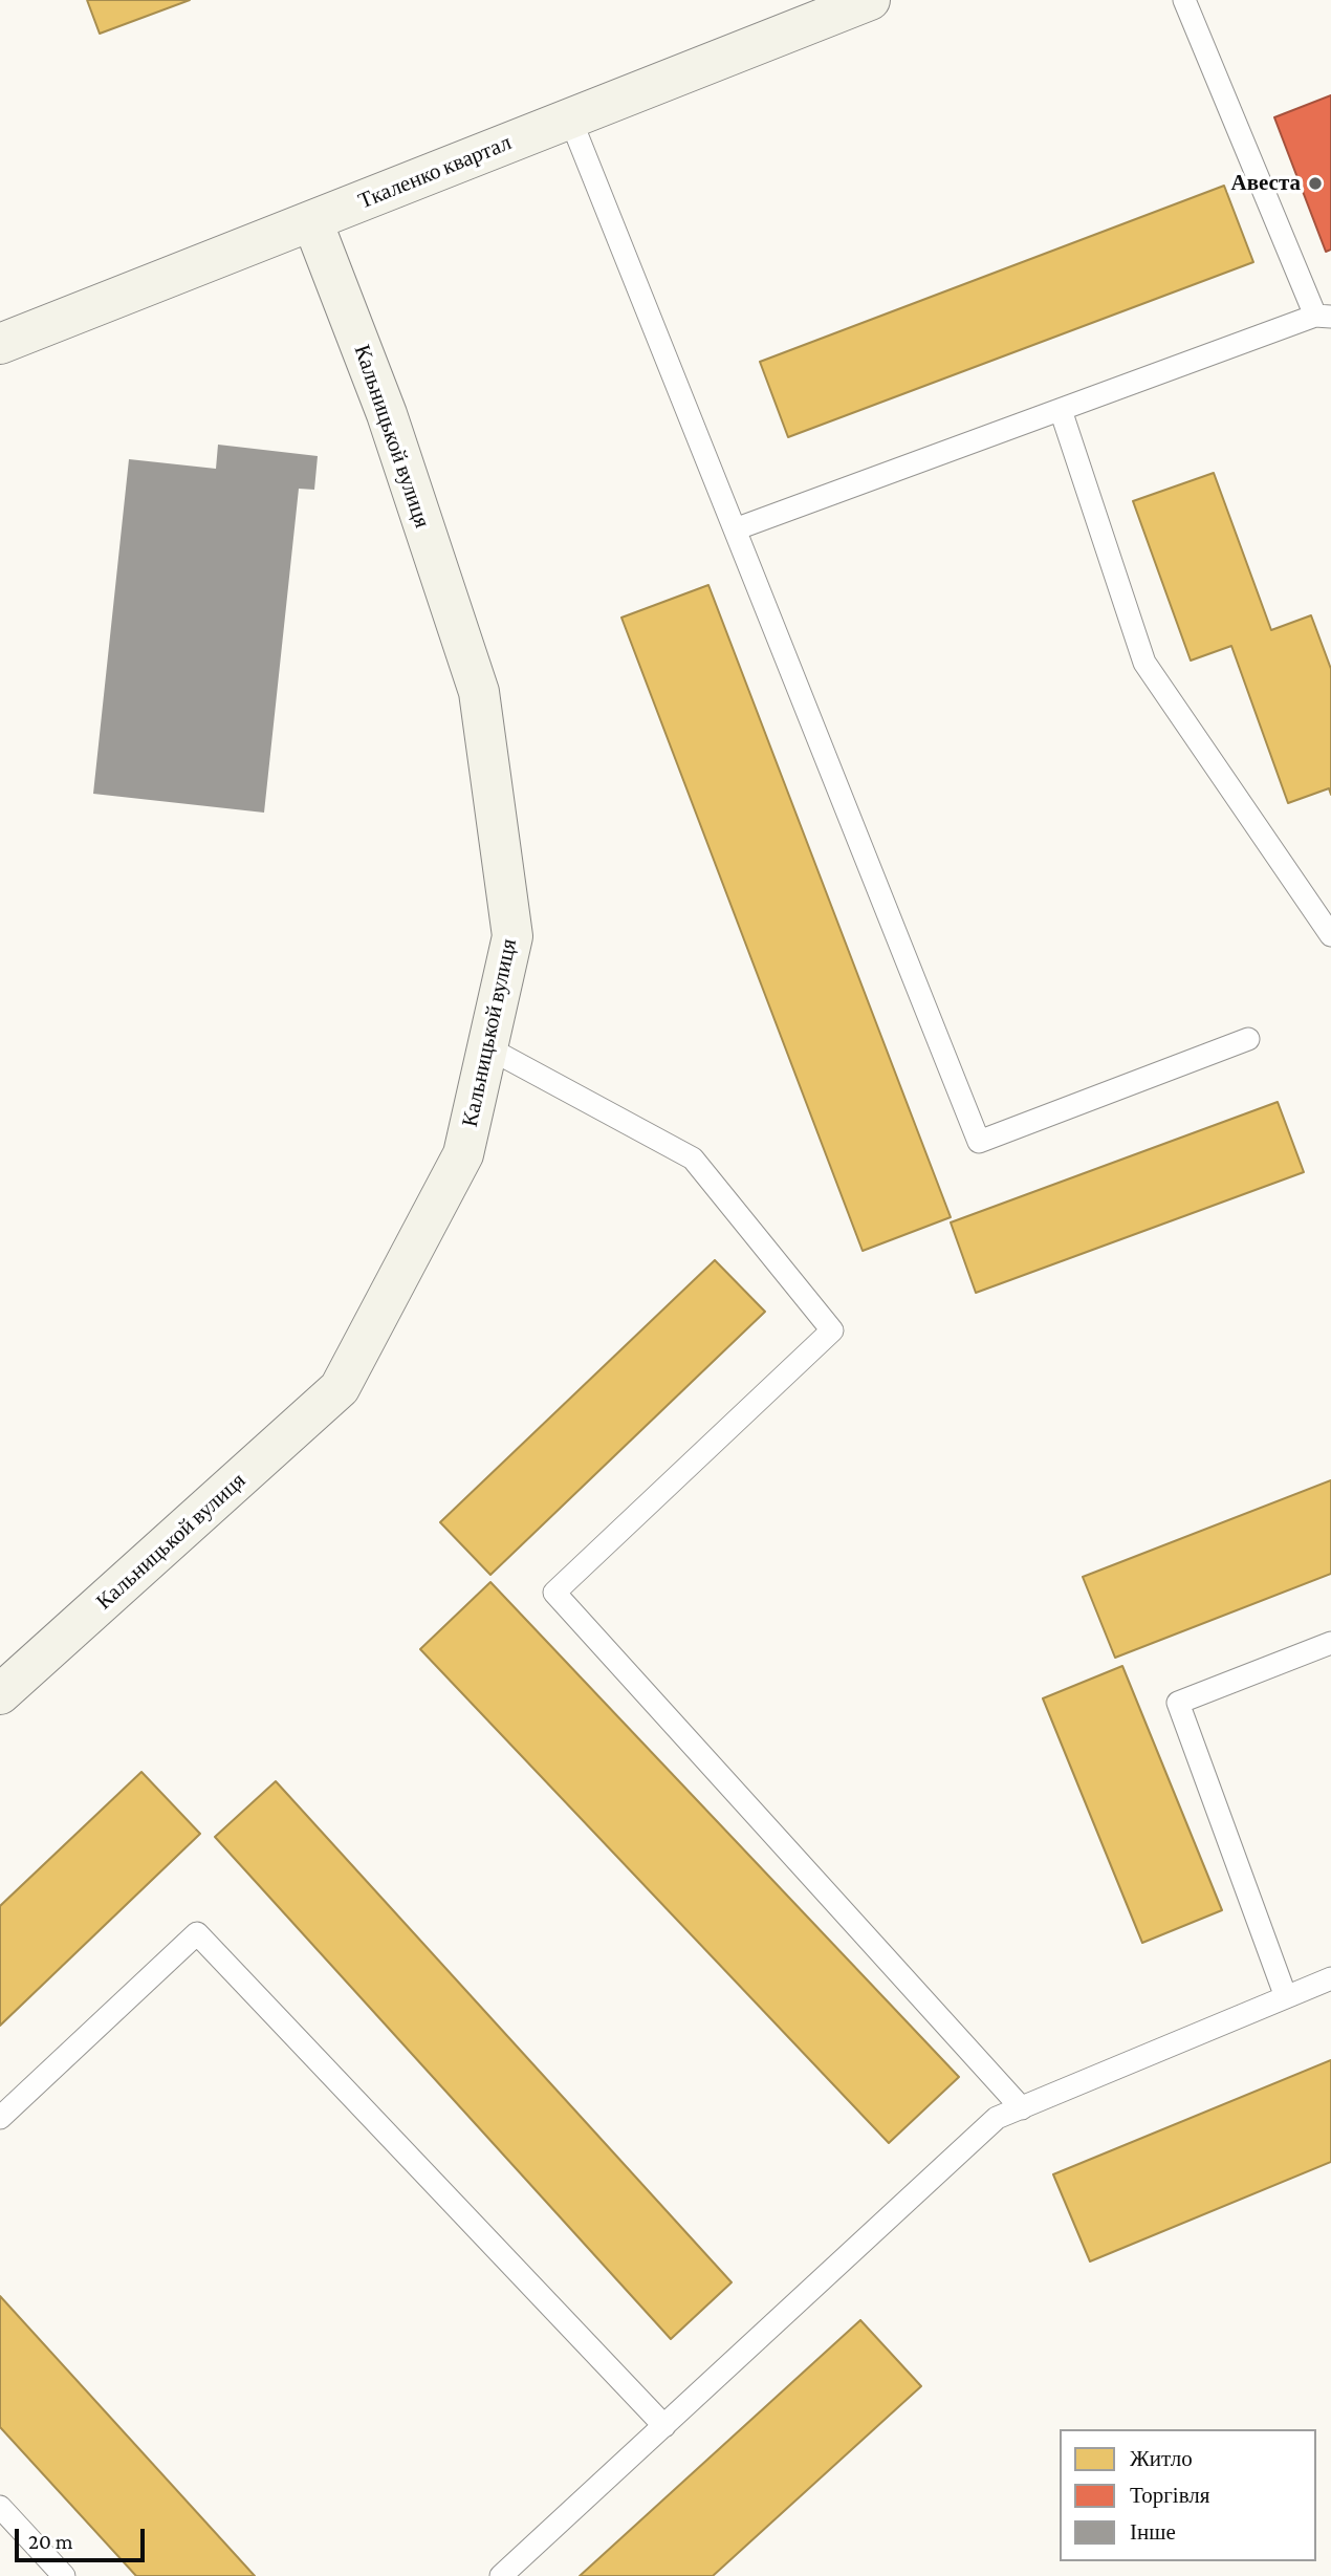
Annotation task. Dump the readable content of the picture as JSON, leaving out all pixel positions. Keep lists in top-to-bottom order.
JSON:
{
  "streets": {
    "street": ["Ткаленко квартал", "Кальницькой вулиця"]
  },
  "crossings": [
    ["Ткаленко квартал", "Кальницькой вулиця"]
  ],
  "places": ["Авеста"],
  "legend": ["Житло", "Торгівля", "Інше"],
  "scale_bar": "20 m"
}
